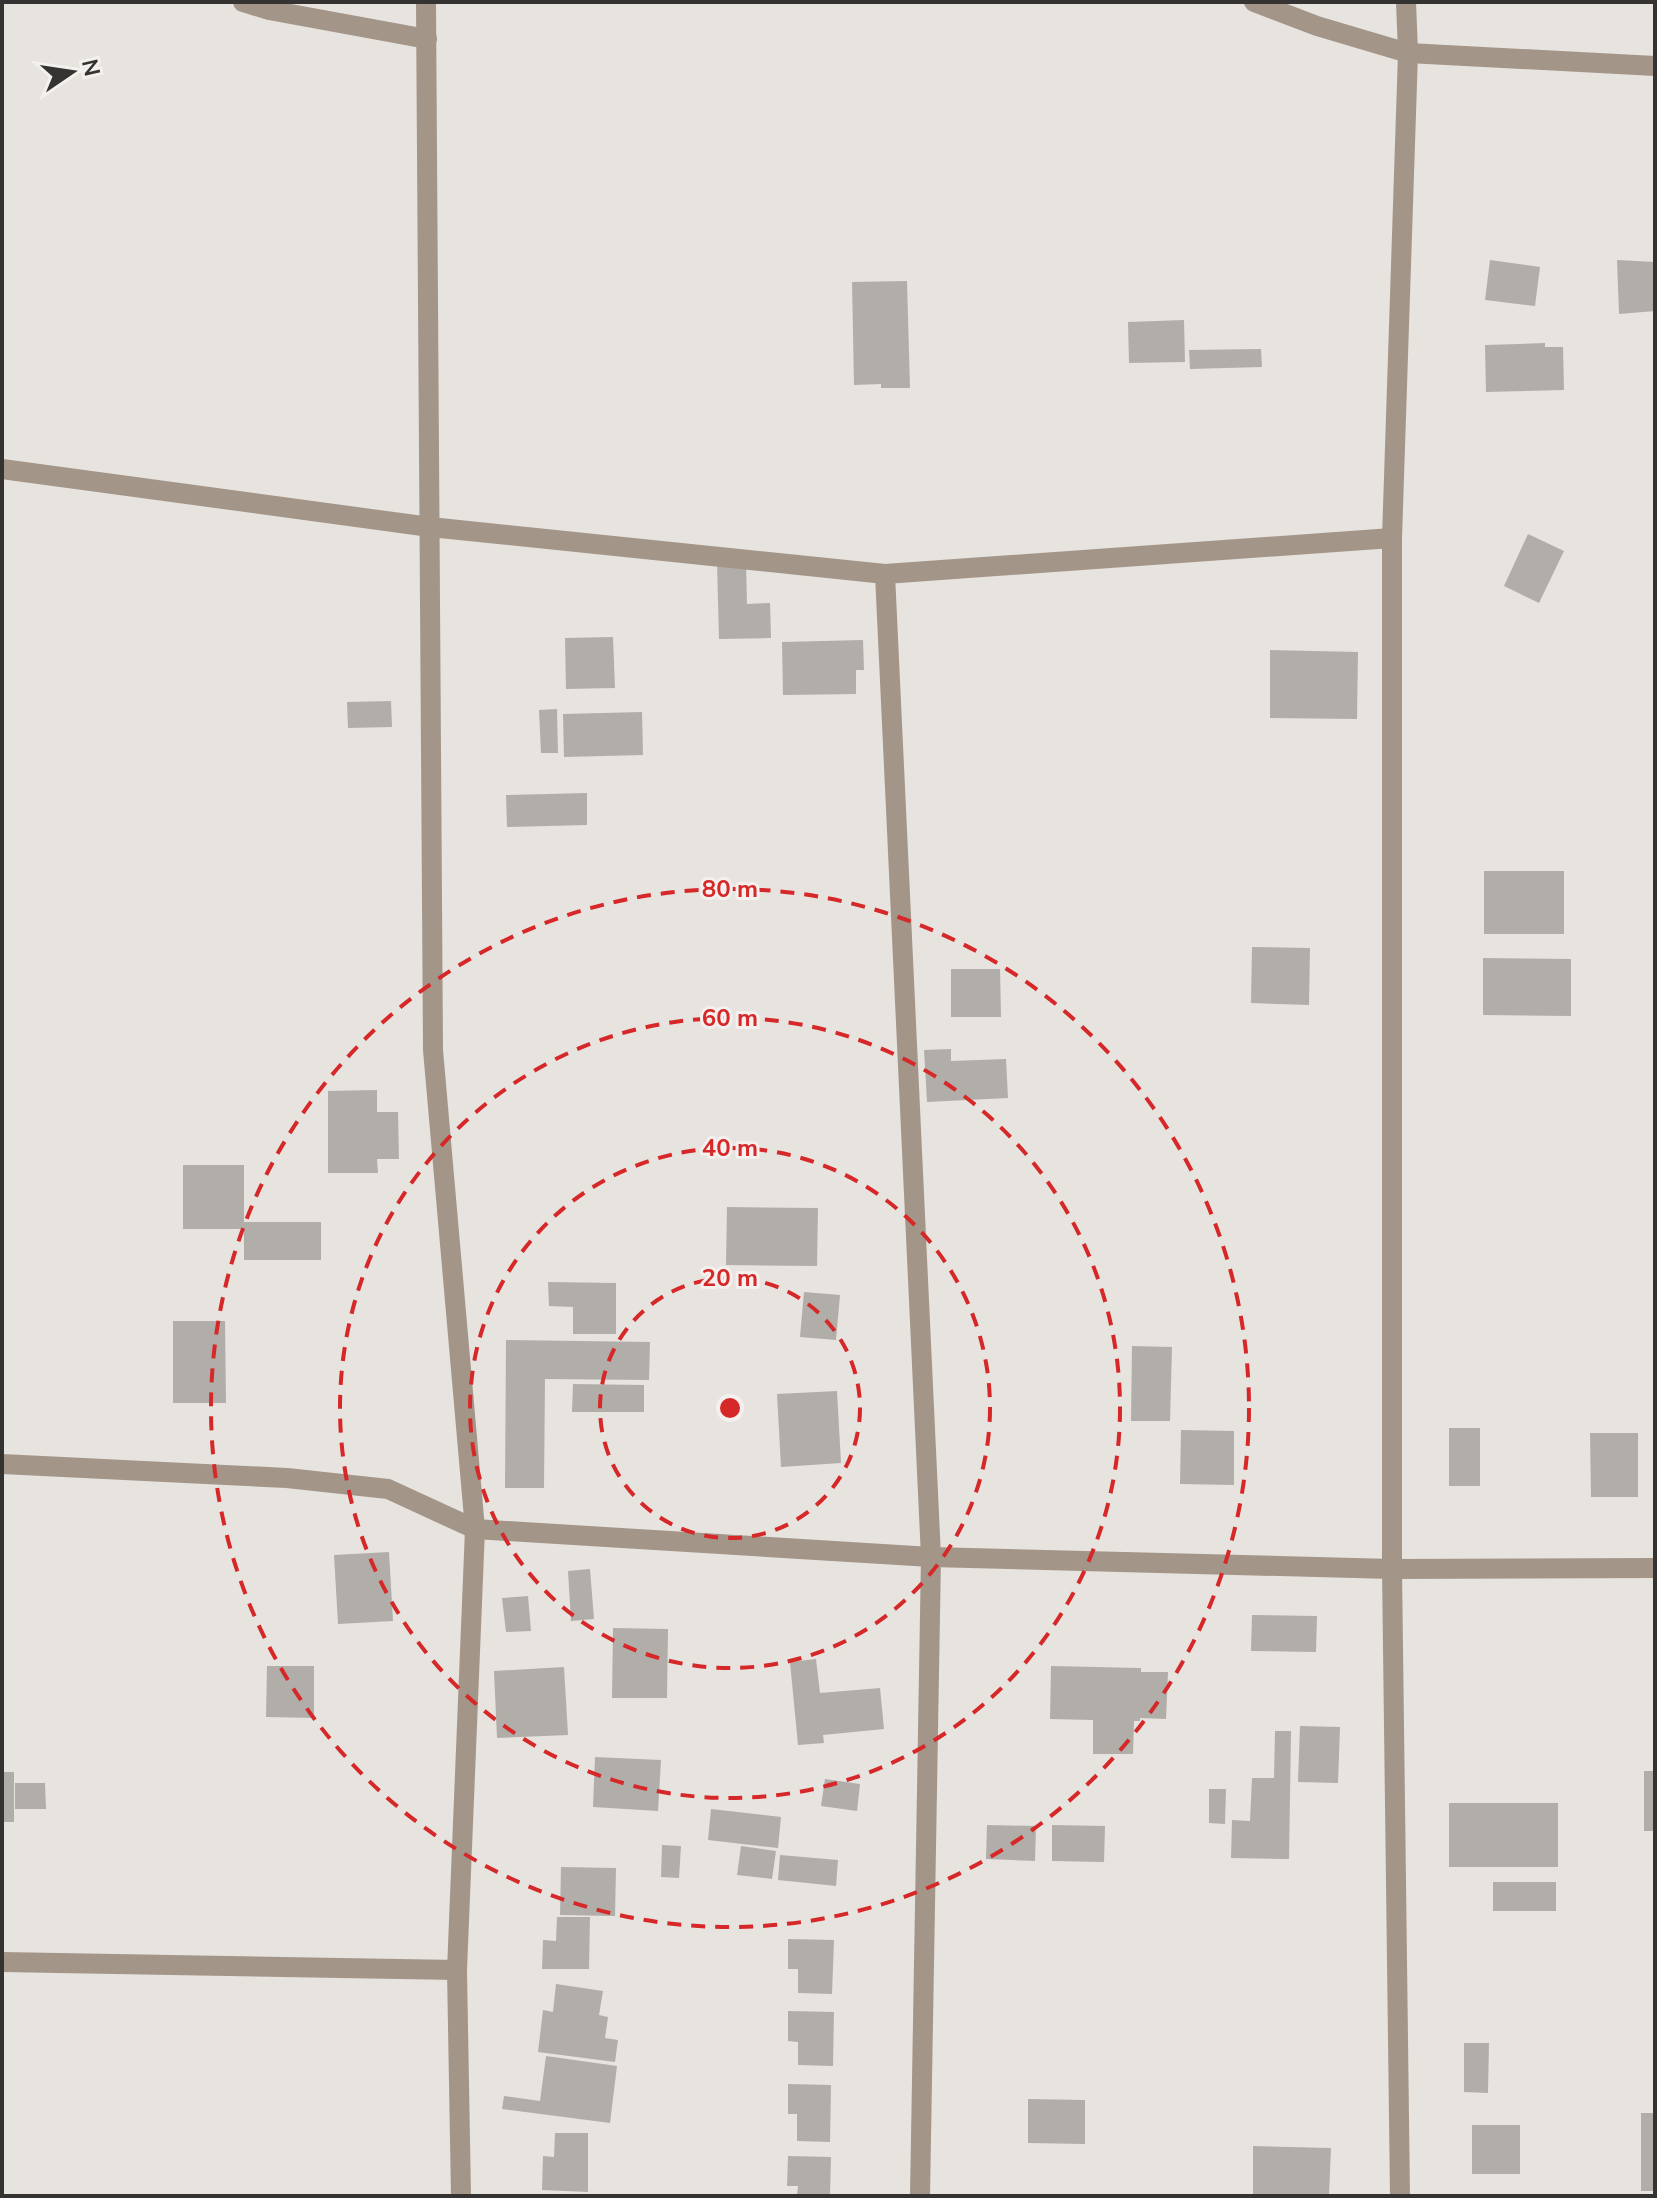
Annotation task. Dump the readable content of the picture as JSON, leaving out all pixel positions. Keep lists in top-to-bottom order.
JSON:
{
  "north": "right",
  "rings": [
    "80 m",
    "60 m",
    "40 m",
    "20 m"
  ]
}
